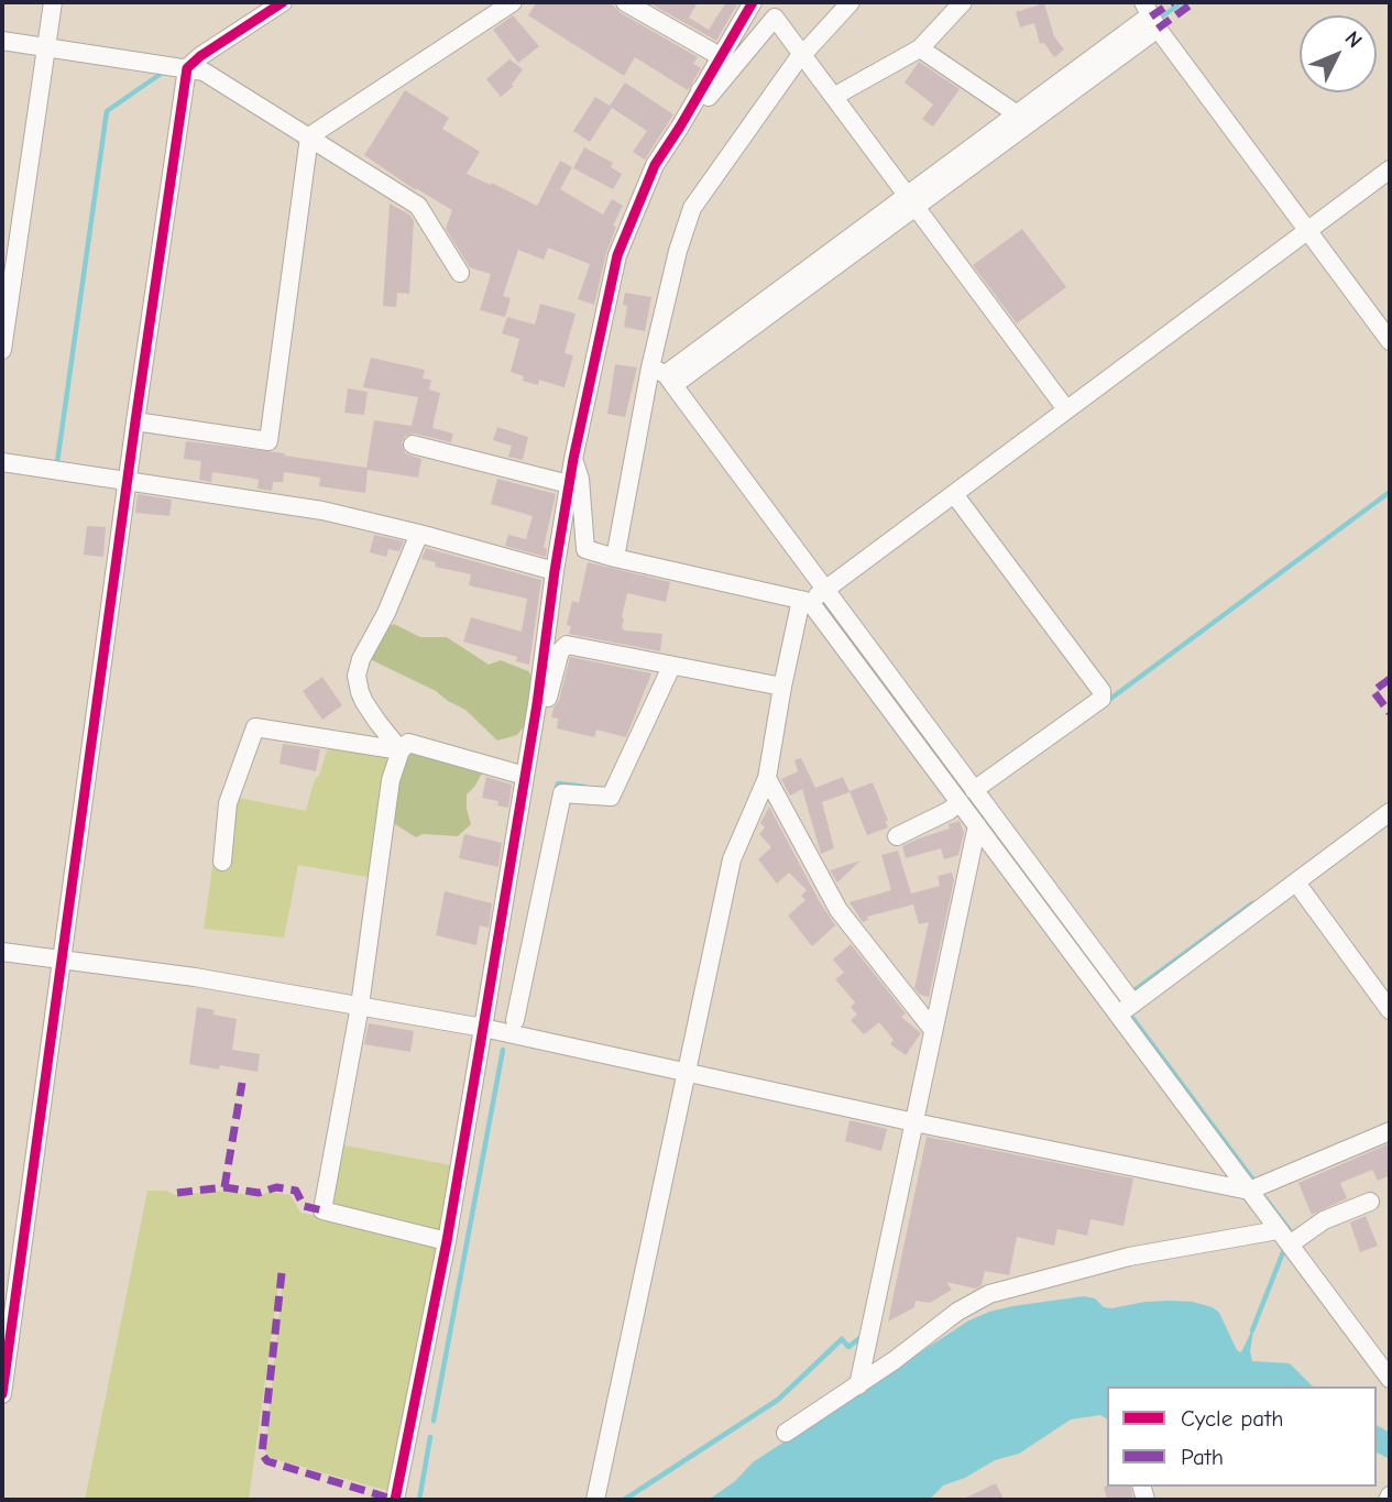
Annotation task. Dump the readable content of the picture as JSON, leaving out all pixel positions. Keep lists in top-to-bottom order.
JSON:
{
  "legend": ["Cycle path", "Path"],
  "north": "top right"
}
